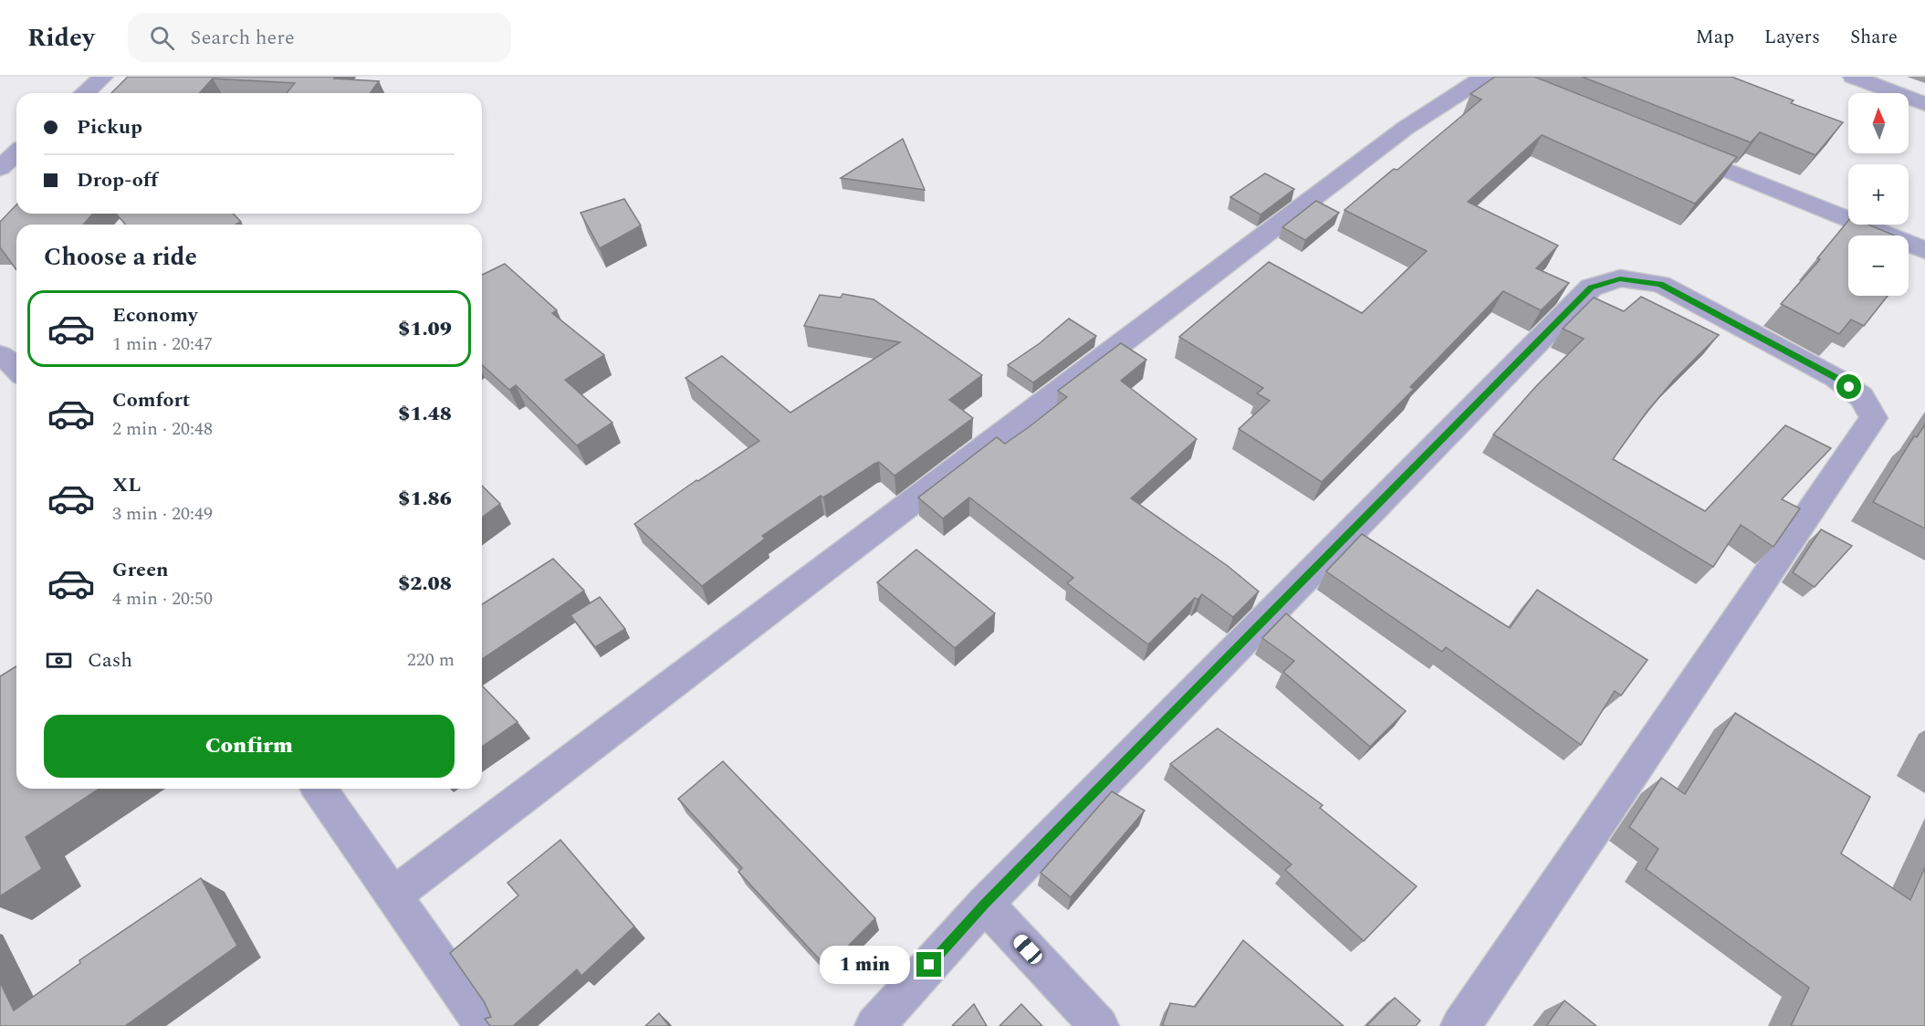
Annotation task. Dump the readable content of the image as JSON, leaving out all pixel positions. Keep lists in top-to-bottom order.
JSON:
{
  "north": "top",
  "page": {
    "header": "Ridey",
    "search": "Search here",
    "nav": ["Map", "Layers", "Share"],
    "map_buttons": ["+", "−"],
    "banner": ["Pickup", "Drop-off"],
    "heading": "Choose a ride",
    "list": [
      {
        "name": "Economy",
        "note": "1 min · 20:47",
        "value": "$1.09"
      },
      {
        "name": "Comfort",
        "note": "2 min · 20:48",
        "value": "$1.48"
      },
      {
        "name": "XL",
        "note": "3 min · 20:49",
        "value": "$1.86"
      },
      {
        "name": "Green",
        "note": "4 min · 20:50",
        "value": "$2.08"
      }
    ],
    "pay": ["Cash", "220 m"],
    "buttons": "Confirm",
    "bubble": "1 min"
  }
}
